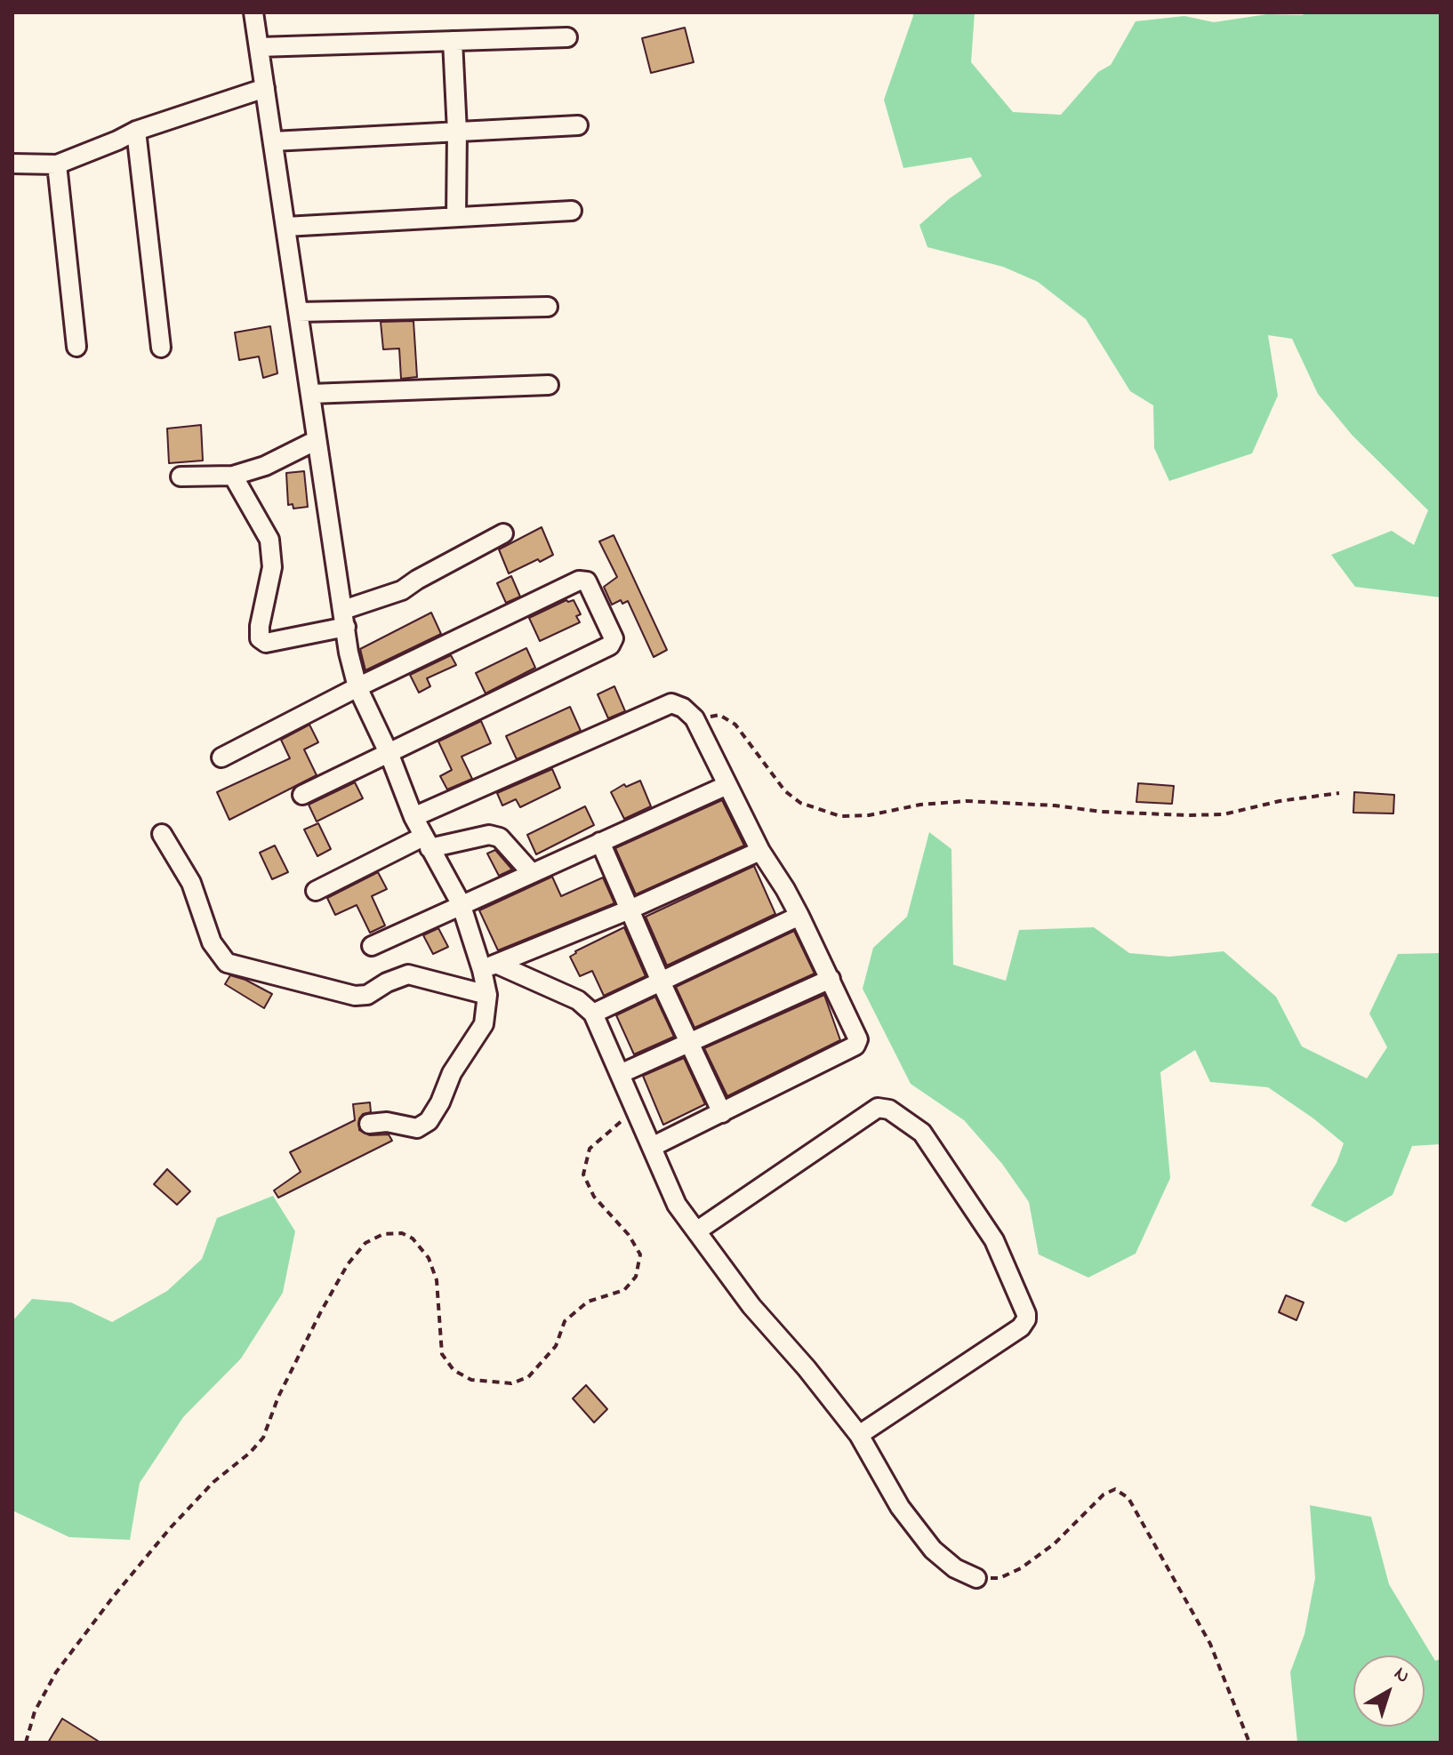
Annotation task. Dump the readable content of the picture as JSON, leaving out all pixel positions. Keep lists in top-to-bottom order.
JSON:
{
  "north": "top right"
}
